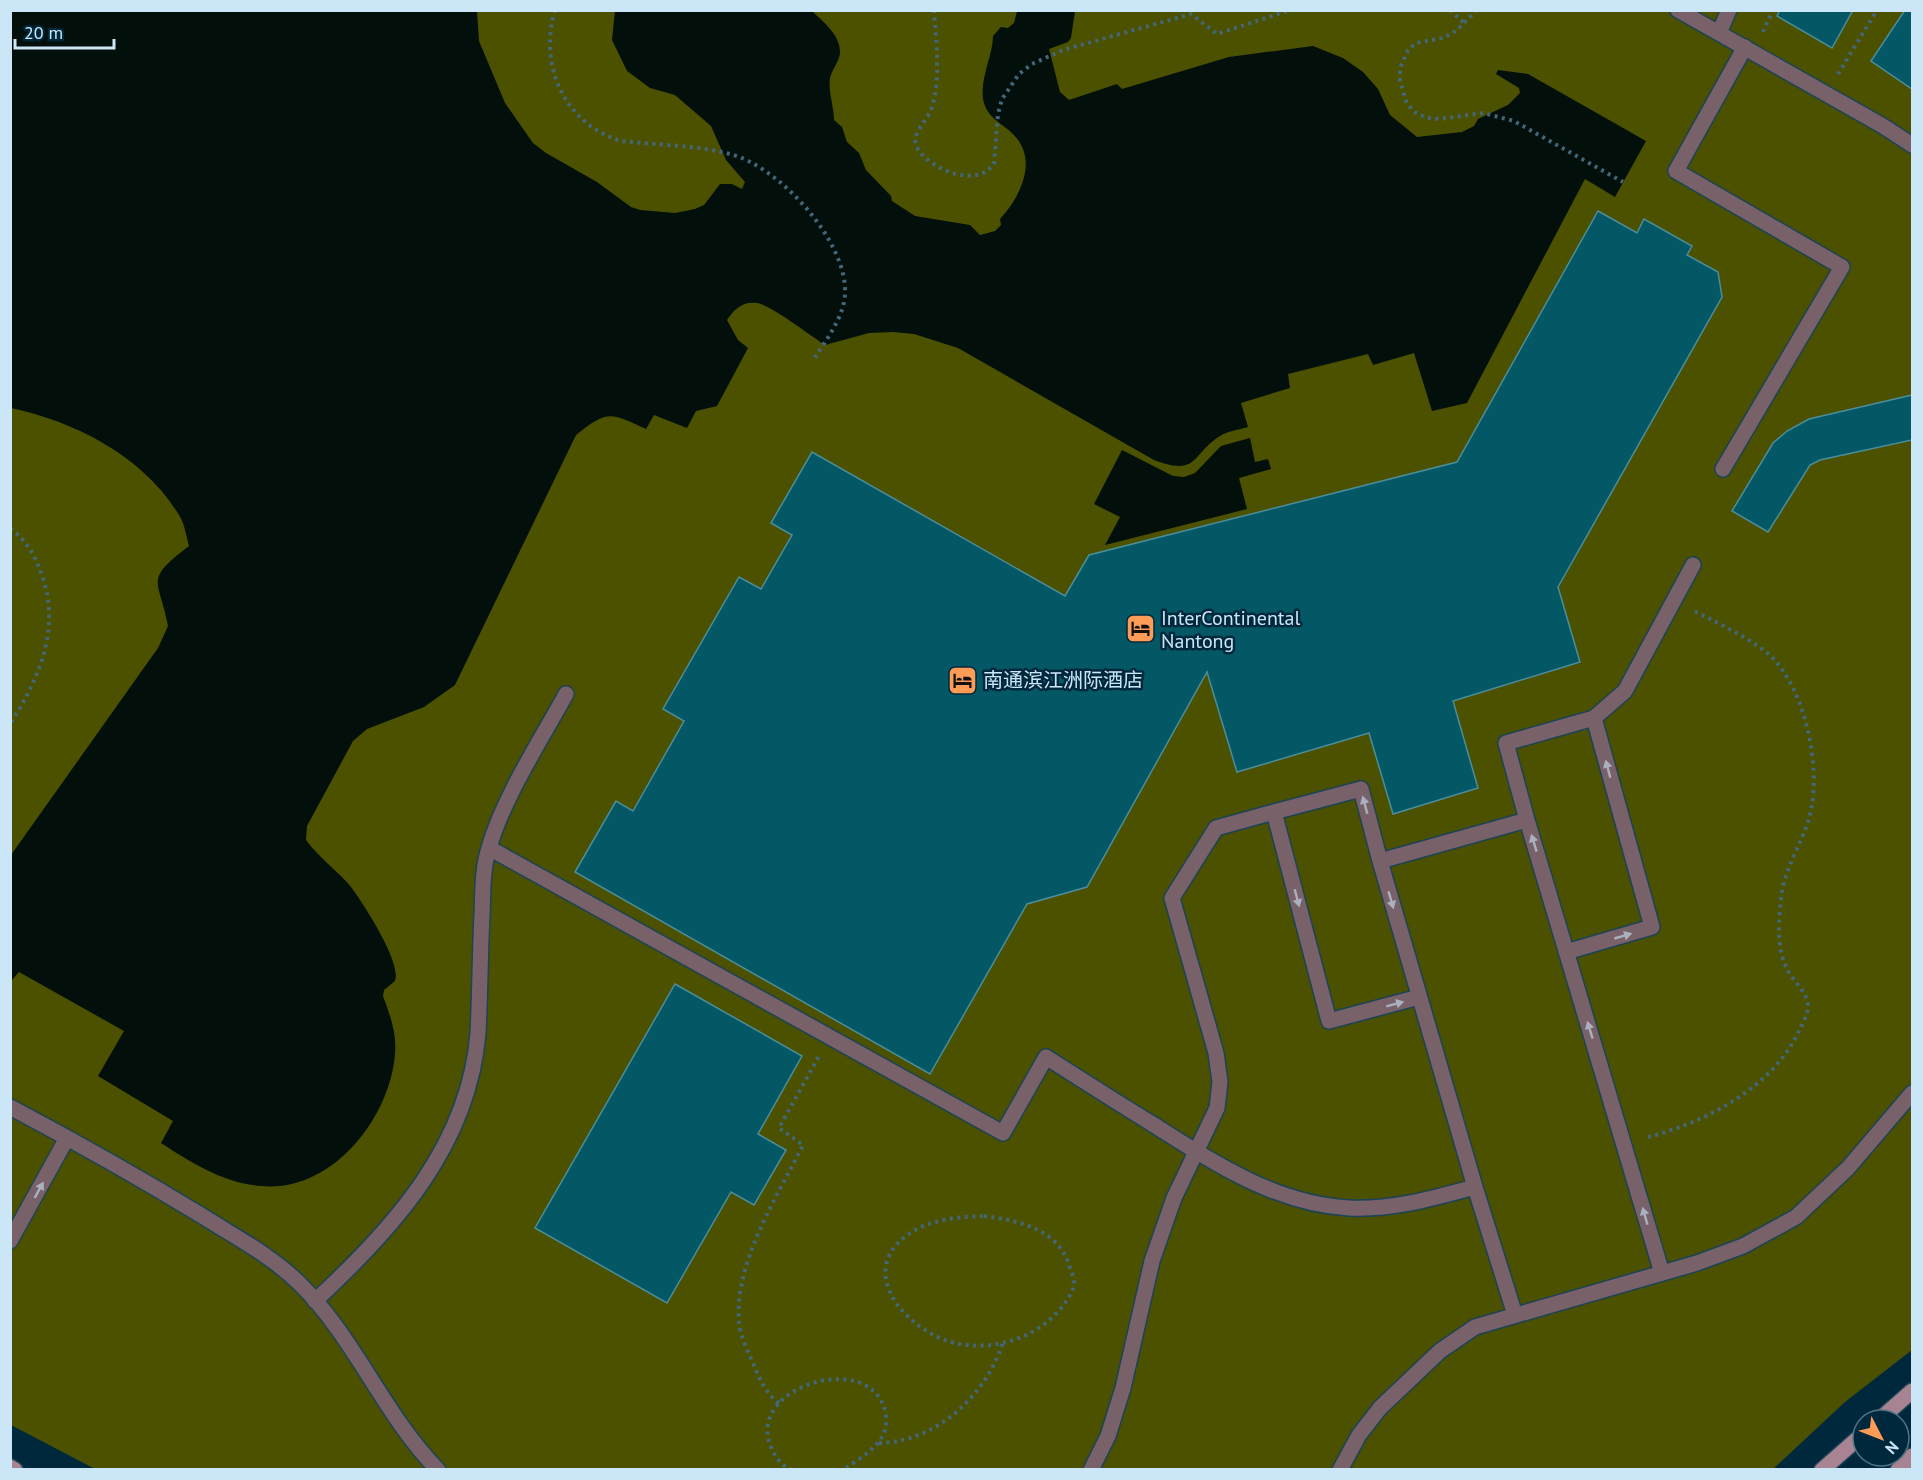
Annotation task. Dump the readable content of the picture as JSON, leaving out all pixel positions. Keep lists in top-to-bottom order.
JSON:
{
  "places": {
    "hotel": ["InterContinental Nantong", "南通滨江洲际酒店"]
  },
  "scale_bar": "20 m",
  "north": "bottom right"
}
